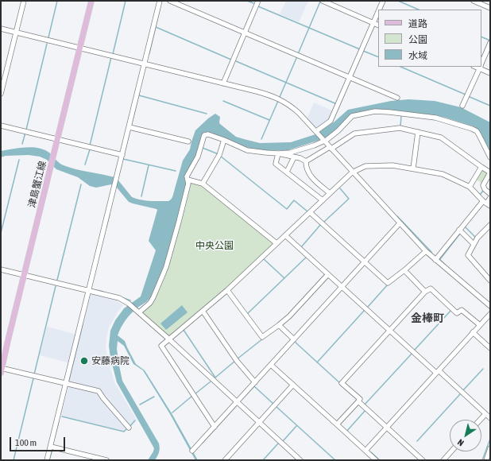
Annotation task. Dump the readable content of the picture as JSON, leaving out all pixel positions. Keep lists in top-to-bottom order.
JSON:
{
  "streets": {
    "main road": ["津島蟹江線"]
  },
  "districts": ["金棒町"],
  "parks": ["中央公園"],
  "places": ["安藤病院"],
  "legend": ["道路", "公園", "水域"],
  "scale_bar": "100 m",
  "north": "bottom left"
}
